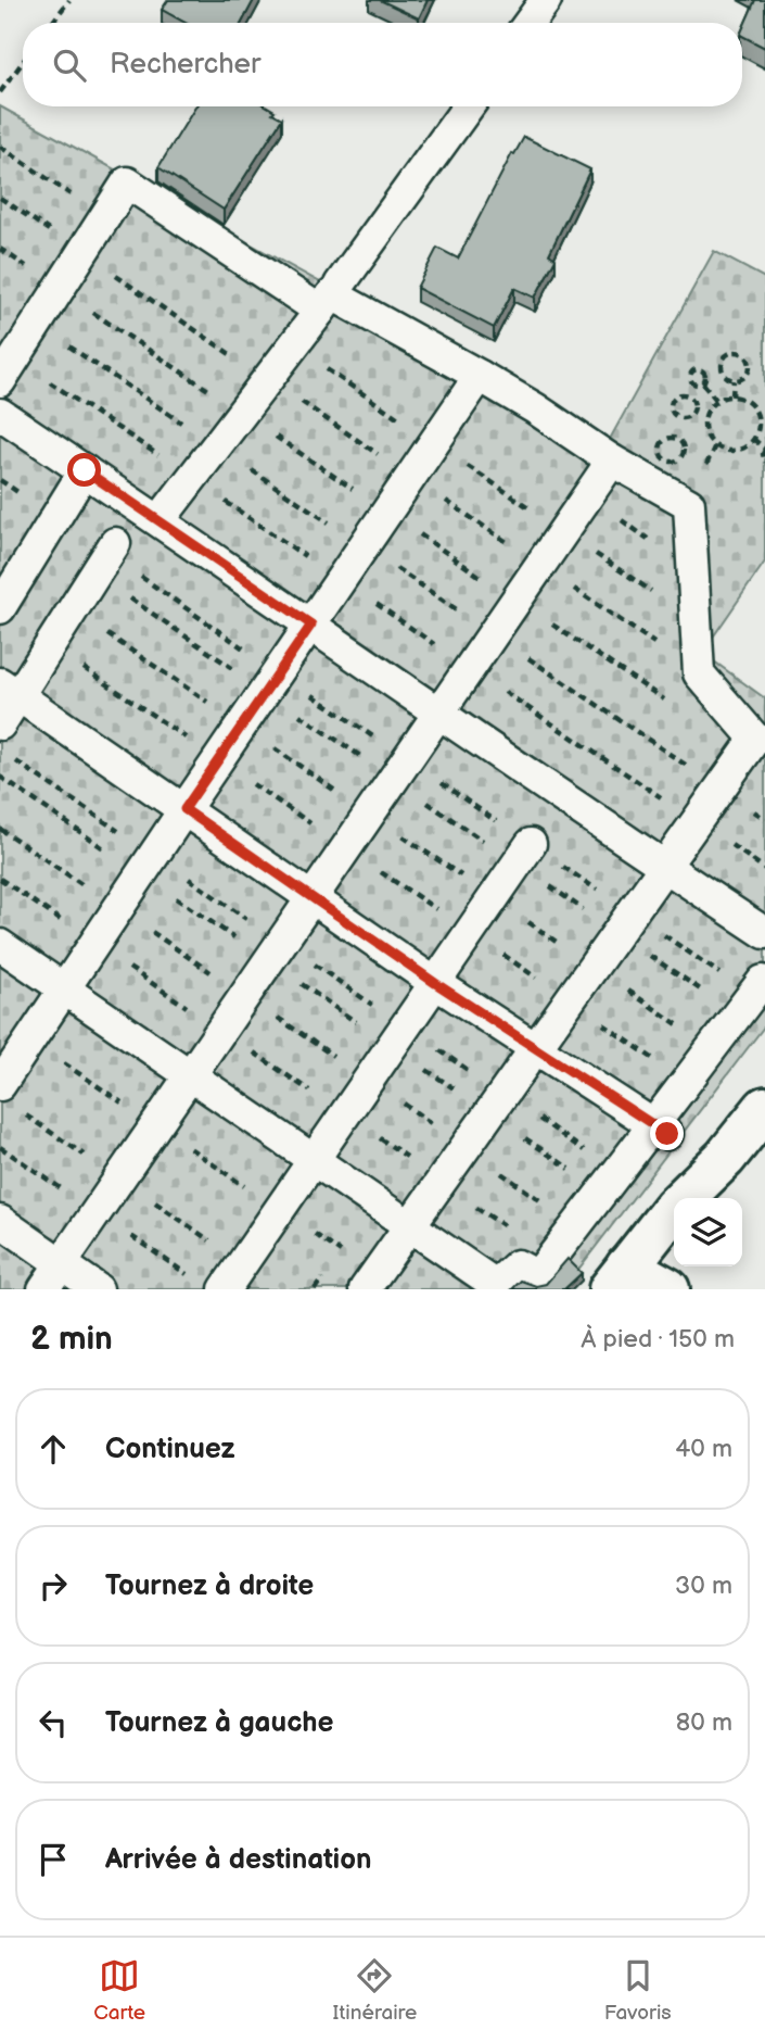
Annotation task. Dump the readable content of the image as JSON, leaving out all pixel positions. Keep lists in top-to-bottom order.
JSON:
{
  "page": {
    "search": "Rechercher",
    "heading": ["2 min", "À pied · 150 m"],
    "list": [
      ["Continuez", "40 m"],
      ["Tournez à droite", "30 m"],
      ["Tournez à gauche", "80 m"],
      "Arrivée à destination"
    ],
    "nav": ["Carte", "Itinéraire", "Favoris"]
  }
}
